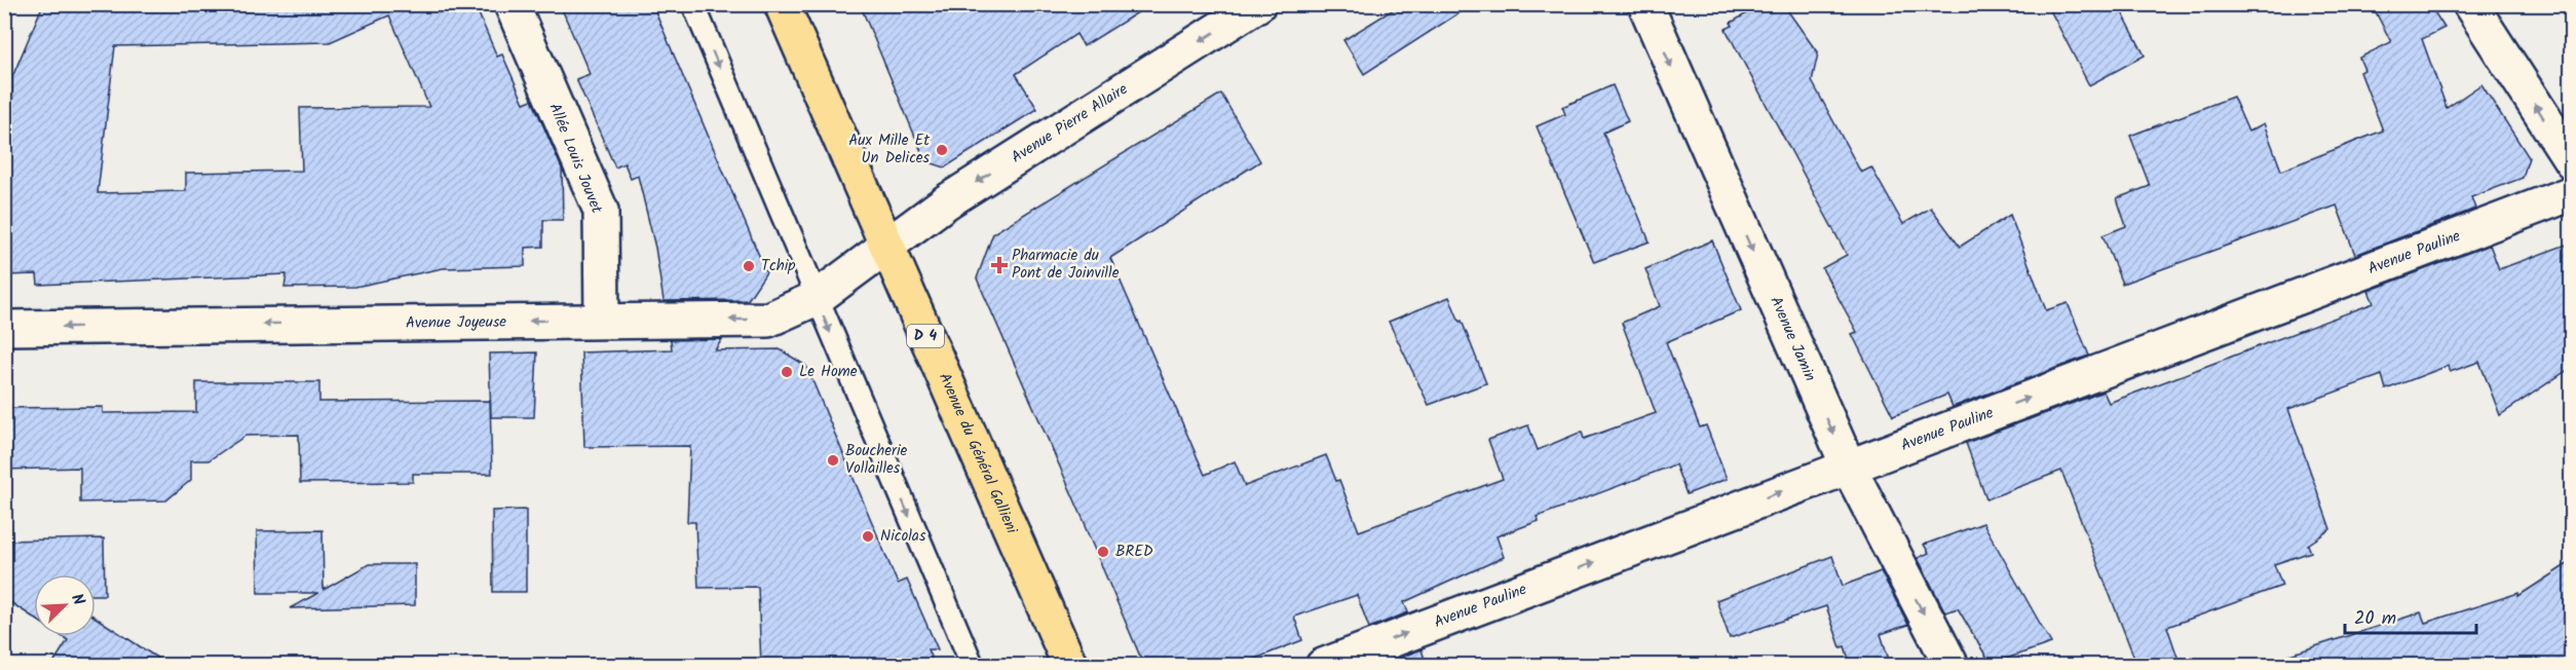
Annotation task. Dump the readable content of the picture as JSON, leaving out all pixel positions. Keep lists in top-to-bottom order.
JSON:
{
  "streets": {
    "main road": ["D 4", "Avenue du Général Gallieni"],
    "street": [
      "Avenue Pierre Allaire",
      "Allée Louis Jouvet",
      "Avenue Pauline",
      "Avenue Joyeuse",
      "Avenue Jamin"
    ]
  },
  "crossings": [
    ["Avenue Pierre Allaire", "Avenue Joyeuse"],
    ["Avenue Pierre Allaire", "Avenue du Général Gallieni"],
    ["Allée Louis Jouvet", "Avenue Joyeuse"],
    ["Avenue Pauline", "Avenue Jamin"],
    ["Avenue Joyeuse", "Avenue du Général Gallieni"]
  ],
  "one_way": [
    "Avenue Pierre Allaire",
    "Avenue Pauline",
    "Avenue Joyeuse",
    "Avenue Jamin"
  ],
  "places": {
    "other": [
      "Aux Mille Et Un Delices",
      "Tchip",
      "Le Home",
      "Boucherie Vollailles",
      "Nicolas",
      "BRED"
    ],
    "health": ["Pharmacie du Pont de Joinville"]
  },
  "scale_bar": "20 m",
  "north": "top right"
}
